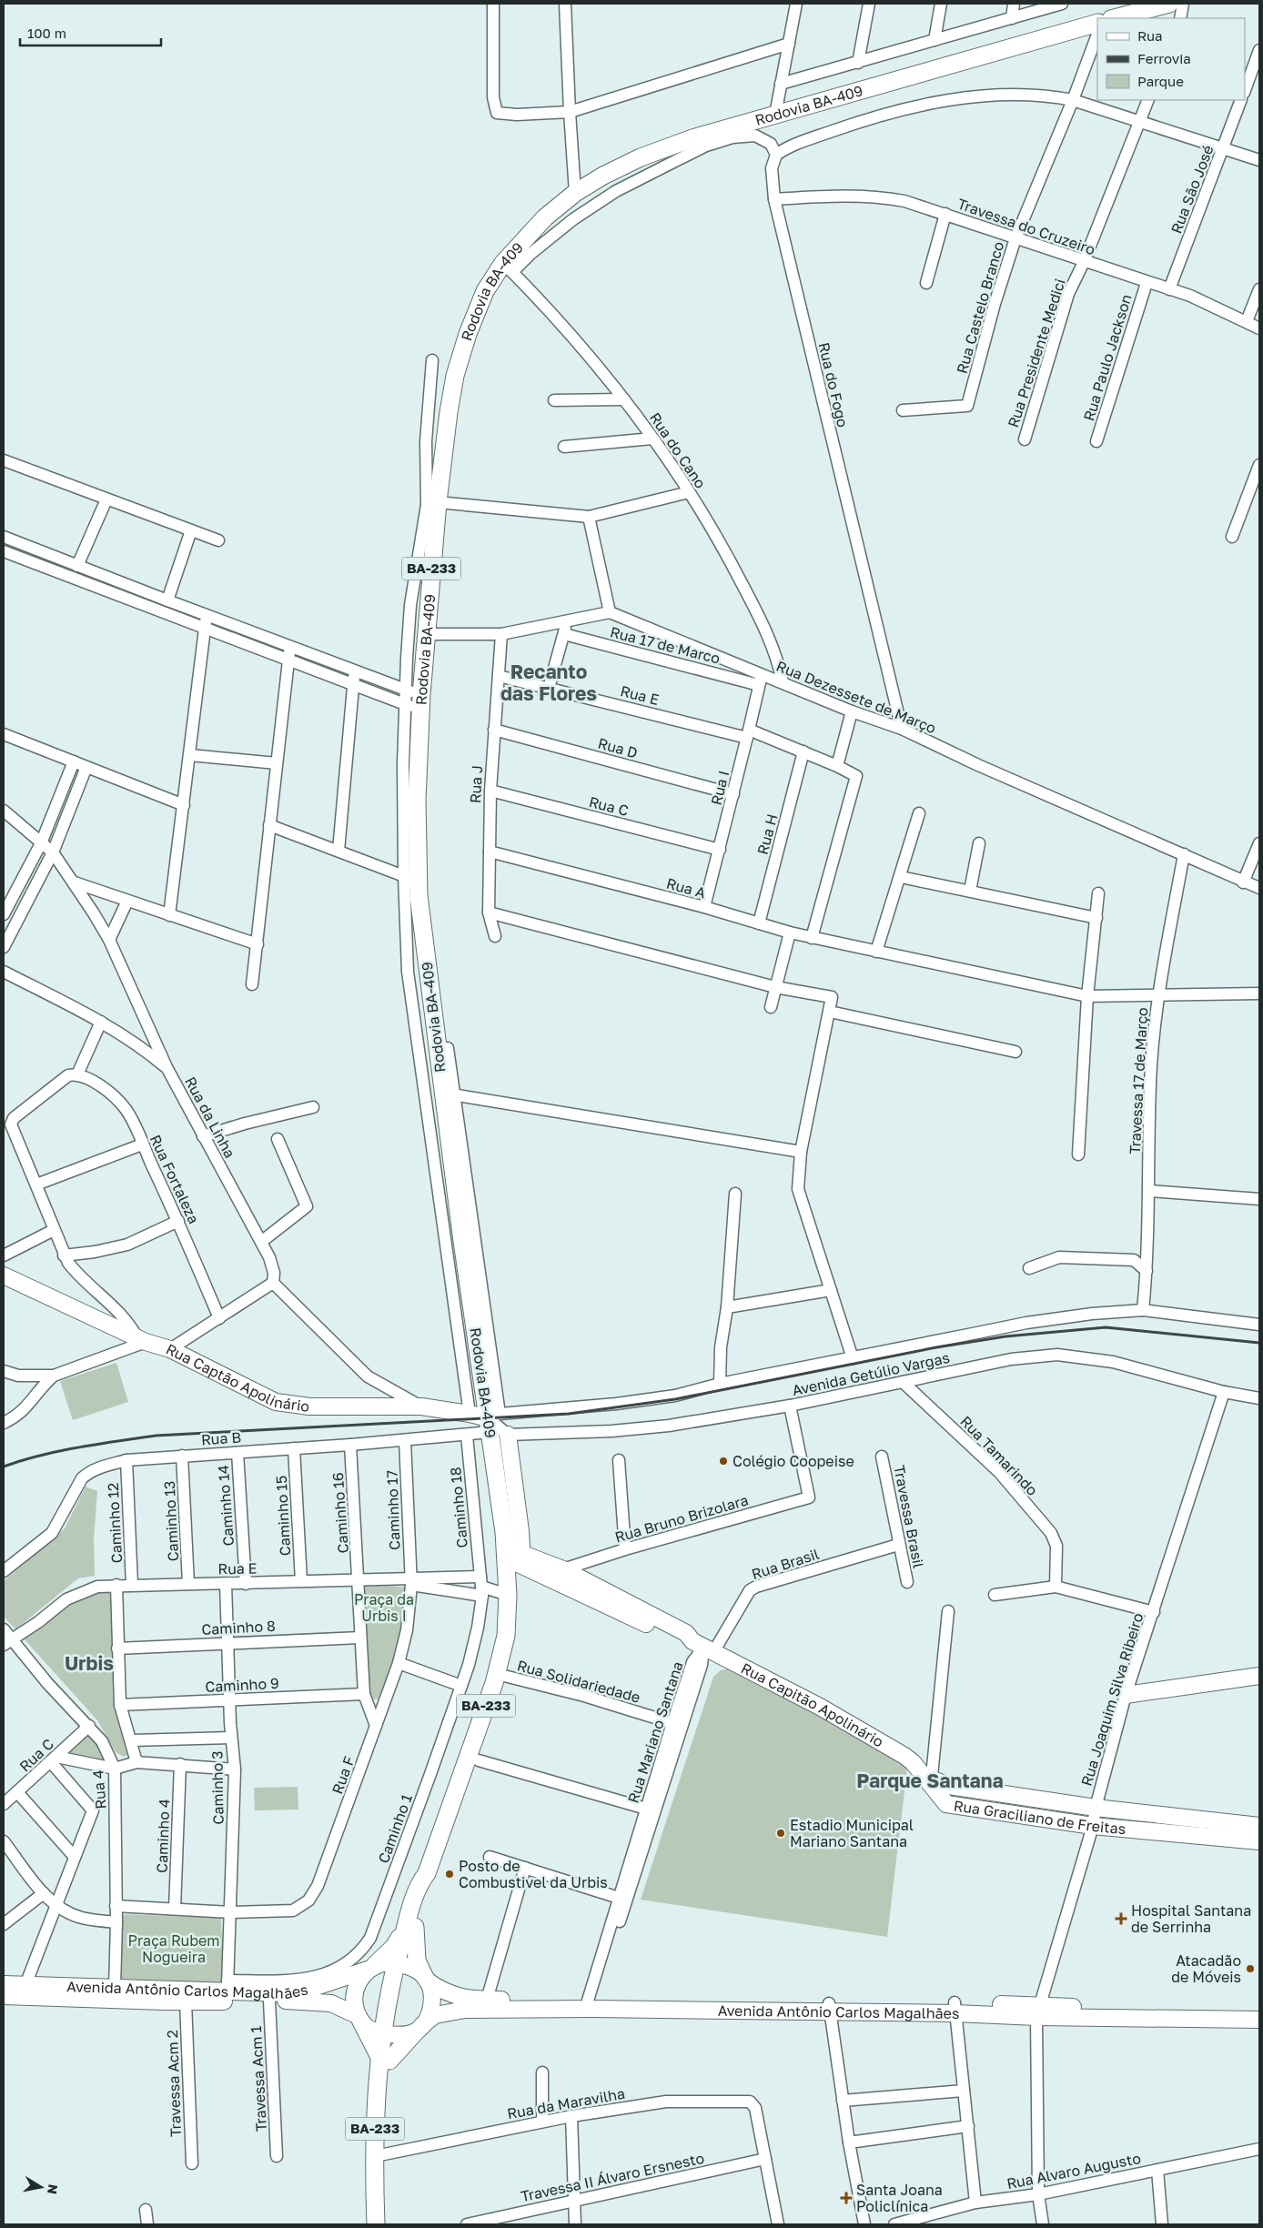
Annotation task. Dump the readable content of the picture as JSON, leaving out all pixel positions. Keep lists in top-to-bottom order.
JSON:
{
  "streets": {
    "main road": [
      "Rodovia BA-409",
      "BA-233",
      "Rua Captão Apolinário",
      "Rua Capitão Apolinário",
      "Rua Graciliano de Freitas",
      "Avenida Antônio Carlos Magalhães"
    ],
    "street": [
      "Rua São José",
      "Travessa do Cruzeiro",
      "Rua Castelo Branco",
      "Rua Presidente Medici",
      "Rua Paulo Jackson",
      "Rua do Fogo",
      "Rua do Cano",
      "Rua 17 de Marco",
      "Rua E",
      "Rua Dezessete de Março",
      "Rua D",
      "Rua J",
      "Rua I",
      "Rua C",
      "Rua H",
      "Rua A",
      "Travessa 17 de Março",
      "Rua da Linha",
      "Rua Fortaleza",
      "Avenida Getúlio Vargas",
      "Rua B",
      "Rua Tamarindo",
      "Caminho 14",
      "Caminho 18",
      "Caminho 17",
      "Caminho 16",
      "Caminho 15",
      "Travessa Brasil",
      "Rua Bruno Brizolara",
      "Caminho 13",
      "Caminho 12",
      "Rua Brasil",
      "Caminho 8",
      "Rua Solidariedade",
      "Caminho 9",
      "Rua Joaquim Silva Ribeiro",
      "Rua Mariano Santana",
      "Rua F",
      "Caminho 3",
      "Rua 4",
      "Caminho 1",
      "Caminho 4",
      "Travessa Acm 1",
      "Travessa Acm 2",
      "Rua da Maravilha",
      "Rua Alvaro Augusto",
      "Travessa II Álvaro Ersnesto"
    ]
  },
  "crossings": [
    ["Rodovia BA-409", "Rua do Cano"],
    ["Rodovia BA-409", "BA-233"],
    ["Rodovia BA-409", "Avenida Getúlio Vargas"],
    ["Rodovia BA-409", "Rua Captão Apolinário"],
    ["Rodovia BA-409", "Rua B"],
    ["Rodovia BA-409", "Rua Capitão Apolinário"],
    ["Rua São José", "Travessa do Cruzeiro"],
    ["Travessa do Cruzeiro", "Rua Castelo Branco"],
    ["Travessa do Cruzeiro", "Rua Presidente Medici"],
    ["Travessa do Cruzeiro", "Rua Paulo Jackson"],
    ["Travessa do Cruzeiro", "Rua do Fogo"],
    ["Rua do Fogo", "Rua Dezessete de Março"],
    ["Rua do Cano", "Rua Dezessete de Março"],
    ["BA-233", "Rua E"],
    ["BA-233", "Rua Capitão Apolinário"],
    ["BA-233", "Avenida Antônio Carlos Magalhães"],
    ["Rua 17 de Marco", "Rua Dezessete de Março"],
    ["Rua 17 de Marco", "Rua I"],
    ["Rua E", "Rua J"],
    ["Rua E", "Rua I"],
    ["Rua E", "Rua H"],
    ["Rua E", "Rua A"],
    ["Rua E", "Caminho 14"],
    ["Rua E", "Caminho 18"],
    ["Rua E", "Caminho 17"],
    ["Rua E", "Caminho 16"],
    ["Rua E", "Caminho 15"],
    ["Rua E", "Caminho 13"],
    ["Rua E", "Caminho 12"],
    ["Rua E", "Rua F"],
    ["Rua E", "Caminho 3"],
    ["Rua E", "Rua 4"],
    ["Rua E", "Caminho 1"],
    ["Rua Dezessete de Março", "Rua I"],
    ["Rua Dezessete de Março", "Travessa 17 de Março"],
    ["Rua D", "Rua J"],
    ["Rua D", "Rua I"],
    ["Rua J", "Rua C"],
    ["Rua J", "Rua A"],
    ["Rua I", "Rua C"],
    ["Rua I", "Rua A"],
    ["Rua C", "Rua 4"],
    ["Rua H", "Rua A"],
    ["Rua A", "Travessa 17 de Março"],
    ["Travessa 17 de Março", "Avenida Getúlio Vargas"],
    ["Avenida Getúlio Vargas", "Rua Captão Apolinário"],
    ["Avenida Getúlio Vargas", "Rua B"],
    ["Avenida Getúlio Vargas", "Rua Tamarindo"],
    ["Avenida Getúlio Vargas", "Rua Bruno Brizolara"],
    ["Avenida Getúlio Vargas", "Rua Joaquim Silva Ribeiro"],
    ["Rua Captão Apolinário", "Rua B"],
    ["Rua B", "Caminho 14"],
    ["Rua B", "Caminho 18"],
    ["Rua B", "Caminho 17"],
    ["Rua B", "Caminho 16"],
    ["Rua B", "Caminho 15"],
    ["Rua B", "Caminho 13"],
    ["Rua B", "Caminho 12"],
    ["Caminho 18", "Caminho 1"],
    ["Caminho 17", "Rua F"],
    ["Caminho 16", "Caminho 8"],
    ["Caminho 16", "Caminho 9"],
    ["Caminho 16", "Rua F"],
    ["Travessa Brasil", "Rua Brasil"],
    ["Rua Bruno Brizolara", "Rua Capitão Apolinário"],
    ["Rua Brasil", "Rua Capitão Apolinário"],
    ["Rua Brasil", "Rua Mariano Santana"],
    ["Caminho 8", "Caminho 3"],
    ["Rua Solidariedade", "Rua Mariano Santana"],
    ["Caminho 9", "Caminho 3"],
    ["Rua Joaquim Silva Ribeiro", "Rua Graciliano de Freitas"],
    ["Rua Joaquim Silva Ribeiro", "Avenida Antônio Carlos Magalhães"],
    ["Rua Joaquim Silva Ribeiro", "Rua Alvaro Augusto"],
    ["Rua Capitão Apolinário", "Rua Mariano Santana"],
    ["Rua Capitão Apolinário", "Rua Graciliano de Freitas"],
    ["Rua Mariano Santana", "Avenida Antônio Carlos Magalhães"],
    ["Rua F", "Caminho 3"],
    ["Caminho 3", "Caminho 1"],
    ["Caminho 3", "Avenida Antônio Carlos Magalhães"],
    ["Rua 4", "Avenida Antônio Carlos Magalhães"],
    ["Caminho 1", "Avenida Antônio Carlos Magalhães"],
    ["Avenida Antônio Carlos Magalhães", "Travessa Acm 1"],
    ["Avenida Antônio Carlos Magalhães", "Travessa Acm 2"],
    ["Rua da Maravilha", "Travessa II Álvaro Ersnesto"]
  ],
  "districts": ["Recanto das Flores", "Urbis", "Parque Santana"],
  "parks": ["Praça da Urbis I", "Praça Rubem Nogueira"],
  "places": {
    "other": [
      "Colégio Coopeise",
      "Estadio Municipal Mariano Santana",
      "Posto de Combustivel da Urbis",
      "Atacadão de Móveis"
    ],
    "health": ["Hospital Santana de Serrinha", "Santa Joana Policlínica"]
  },
  "legend": ["Rua", "Ferrovia", "Parque"],
  "scale_bar": "100 m",
  "north": "right"
}
